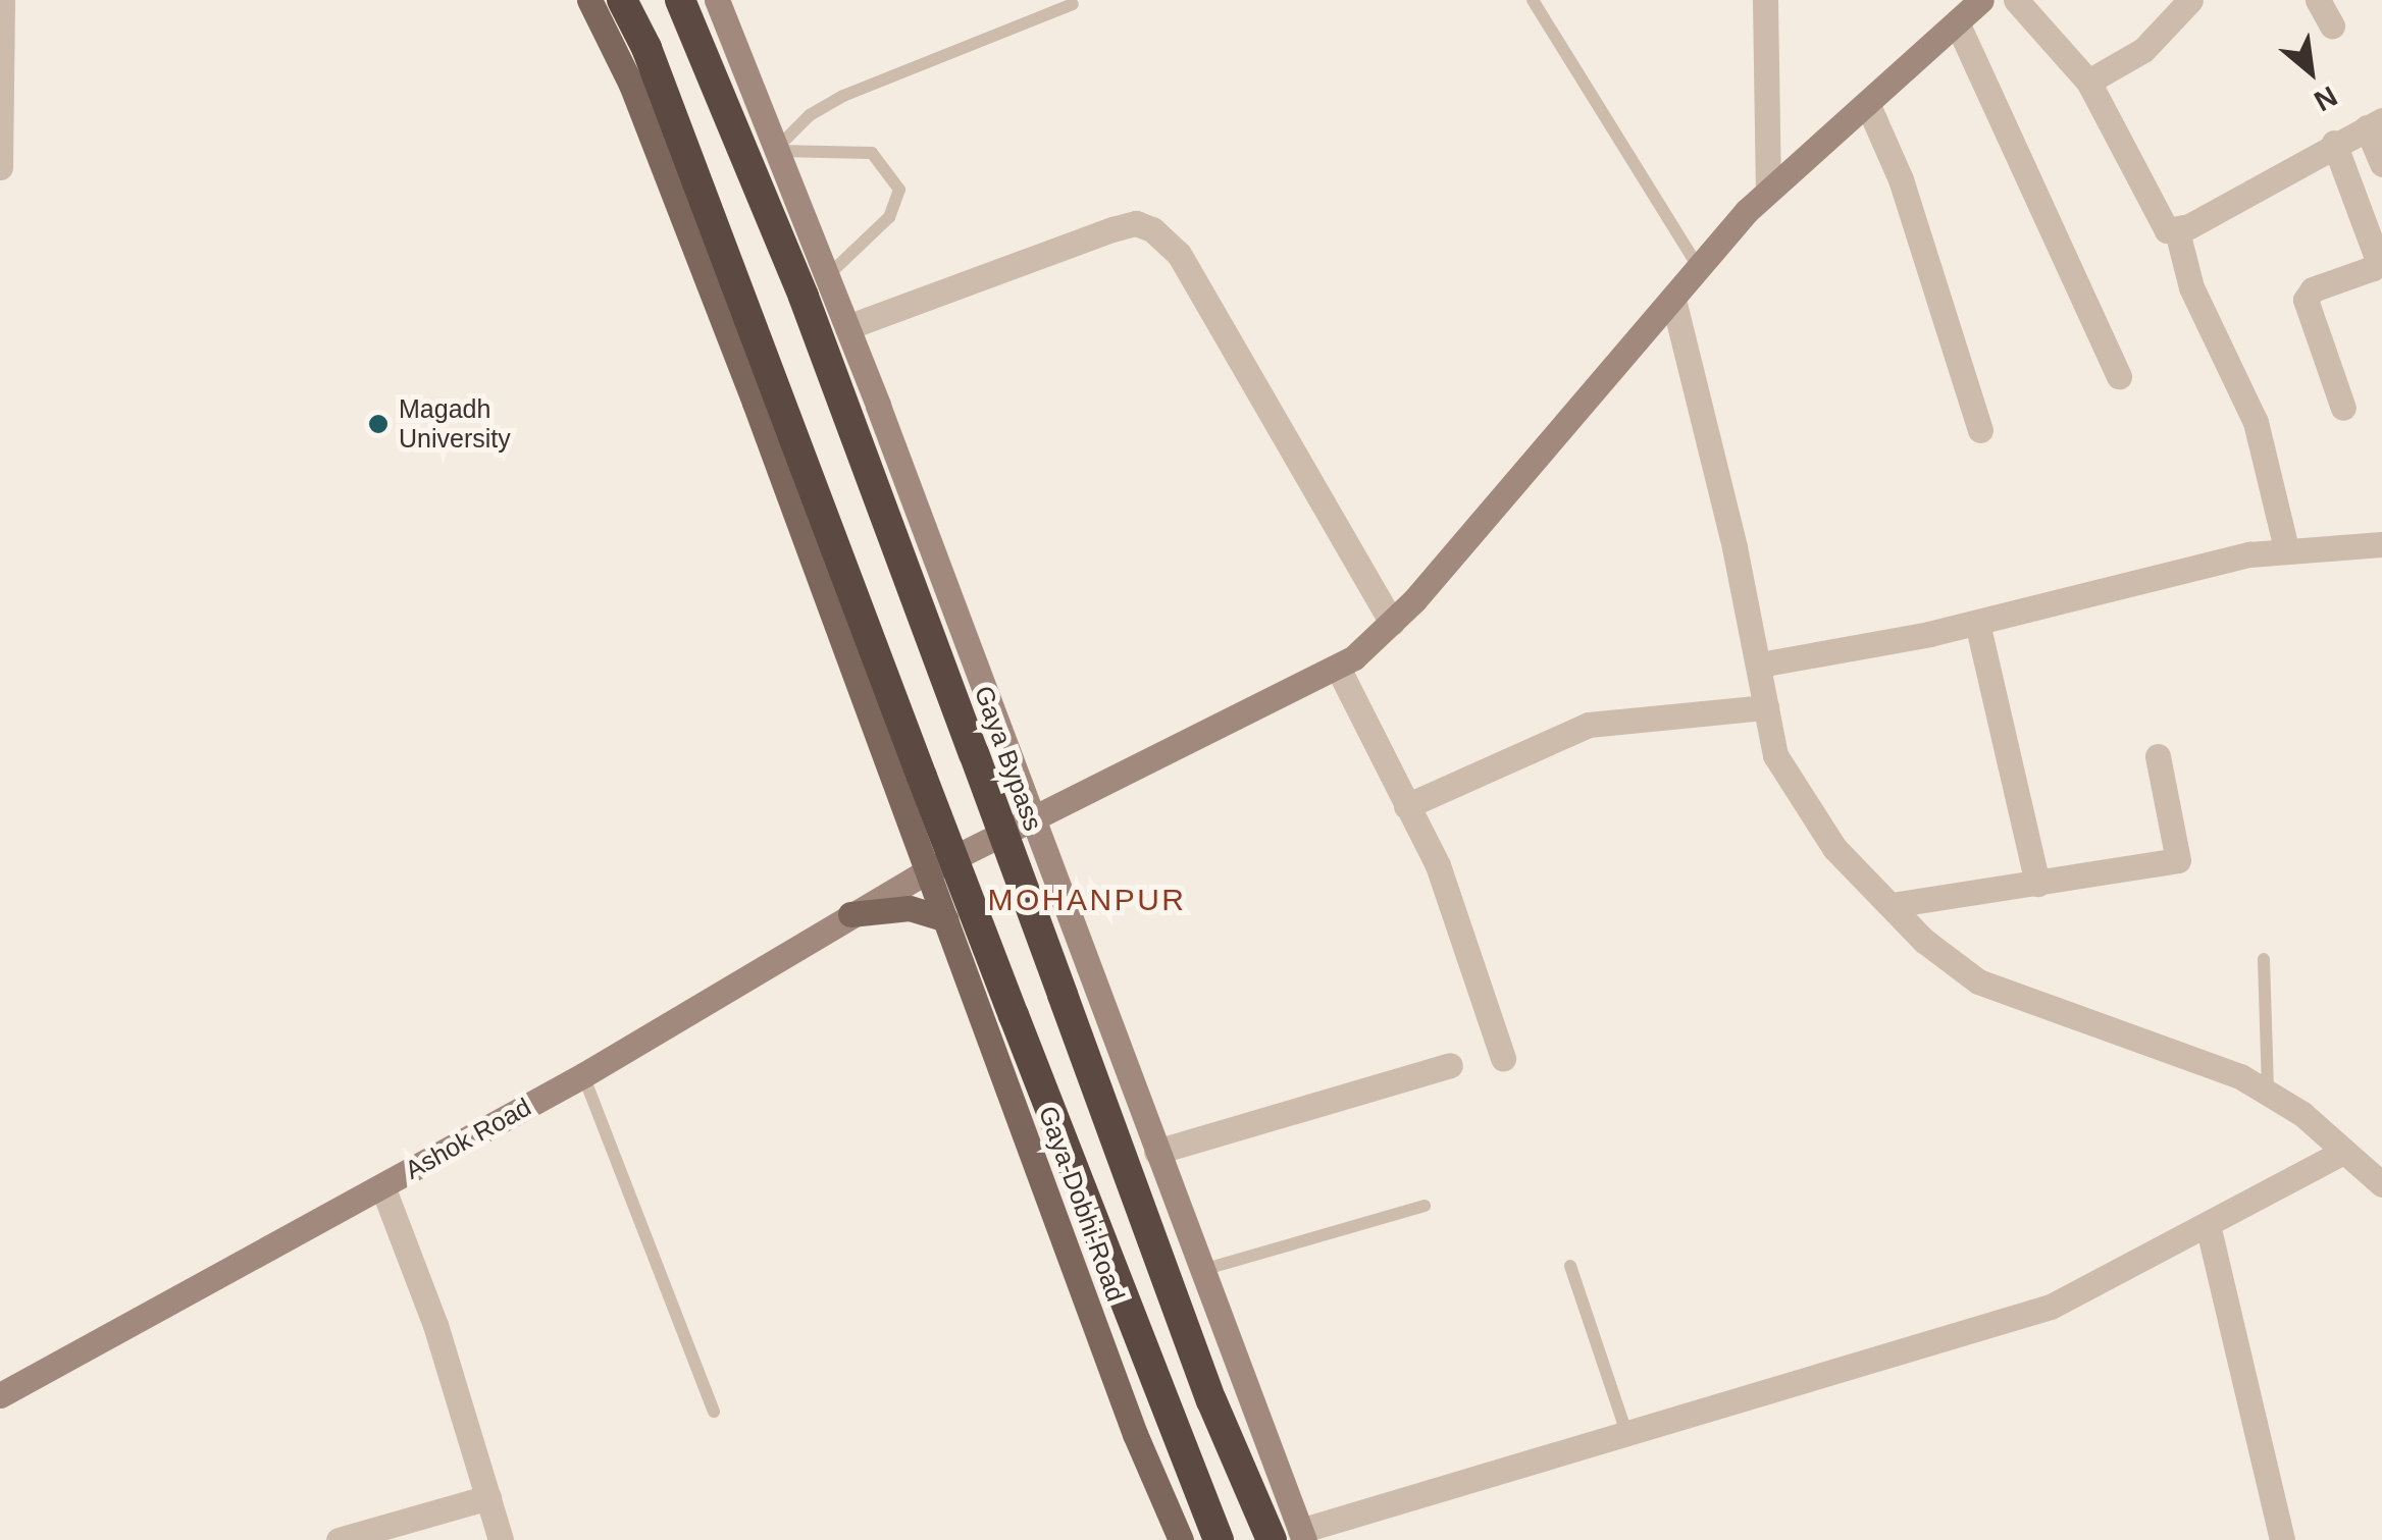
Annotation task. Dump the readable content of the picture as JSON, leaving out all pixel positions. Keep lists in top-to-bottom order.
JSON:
{
  "streets": {
    "highway": ["Gaya Bypass"],
    "main road": ["Gaya-Dobhi-Road"],
    "street": ["Ashok Road"]
  },
  "crossings": [
    ["Ashok Road", "Gaya-Dobhi-Road"]
  ],
  "districts": ["MOHANPUR"],
  "places": ["Magadh University"],
  "north": "bottom right"
}
